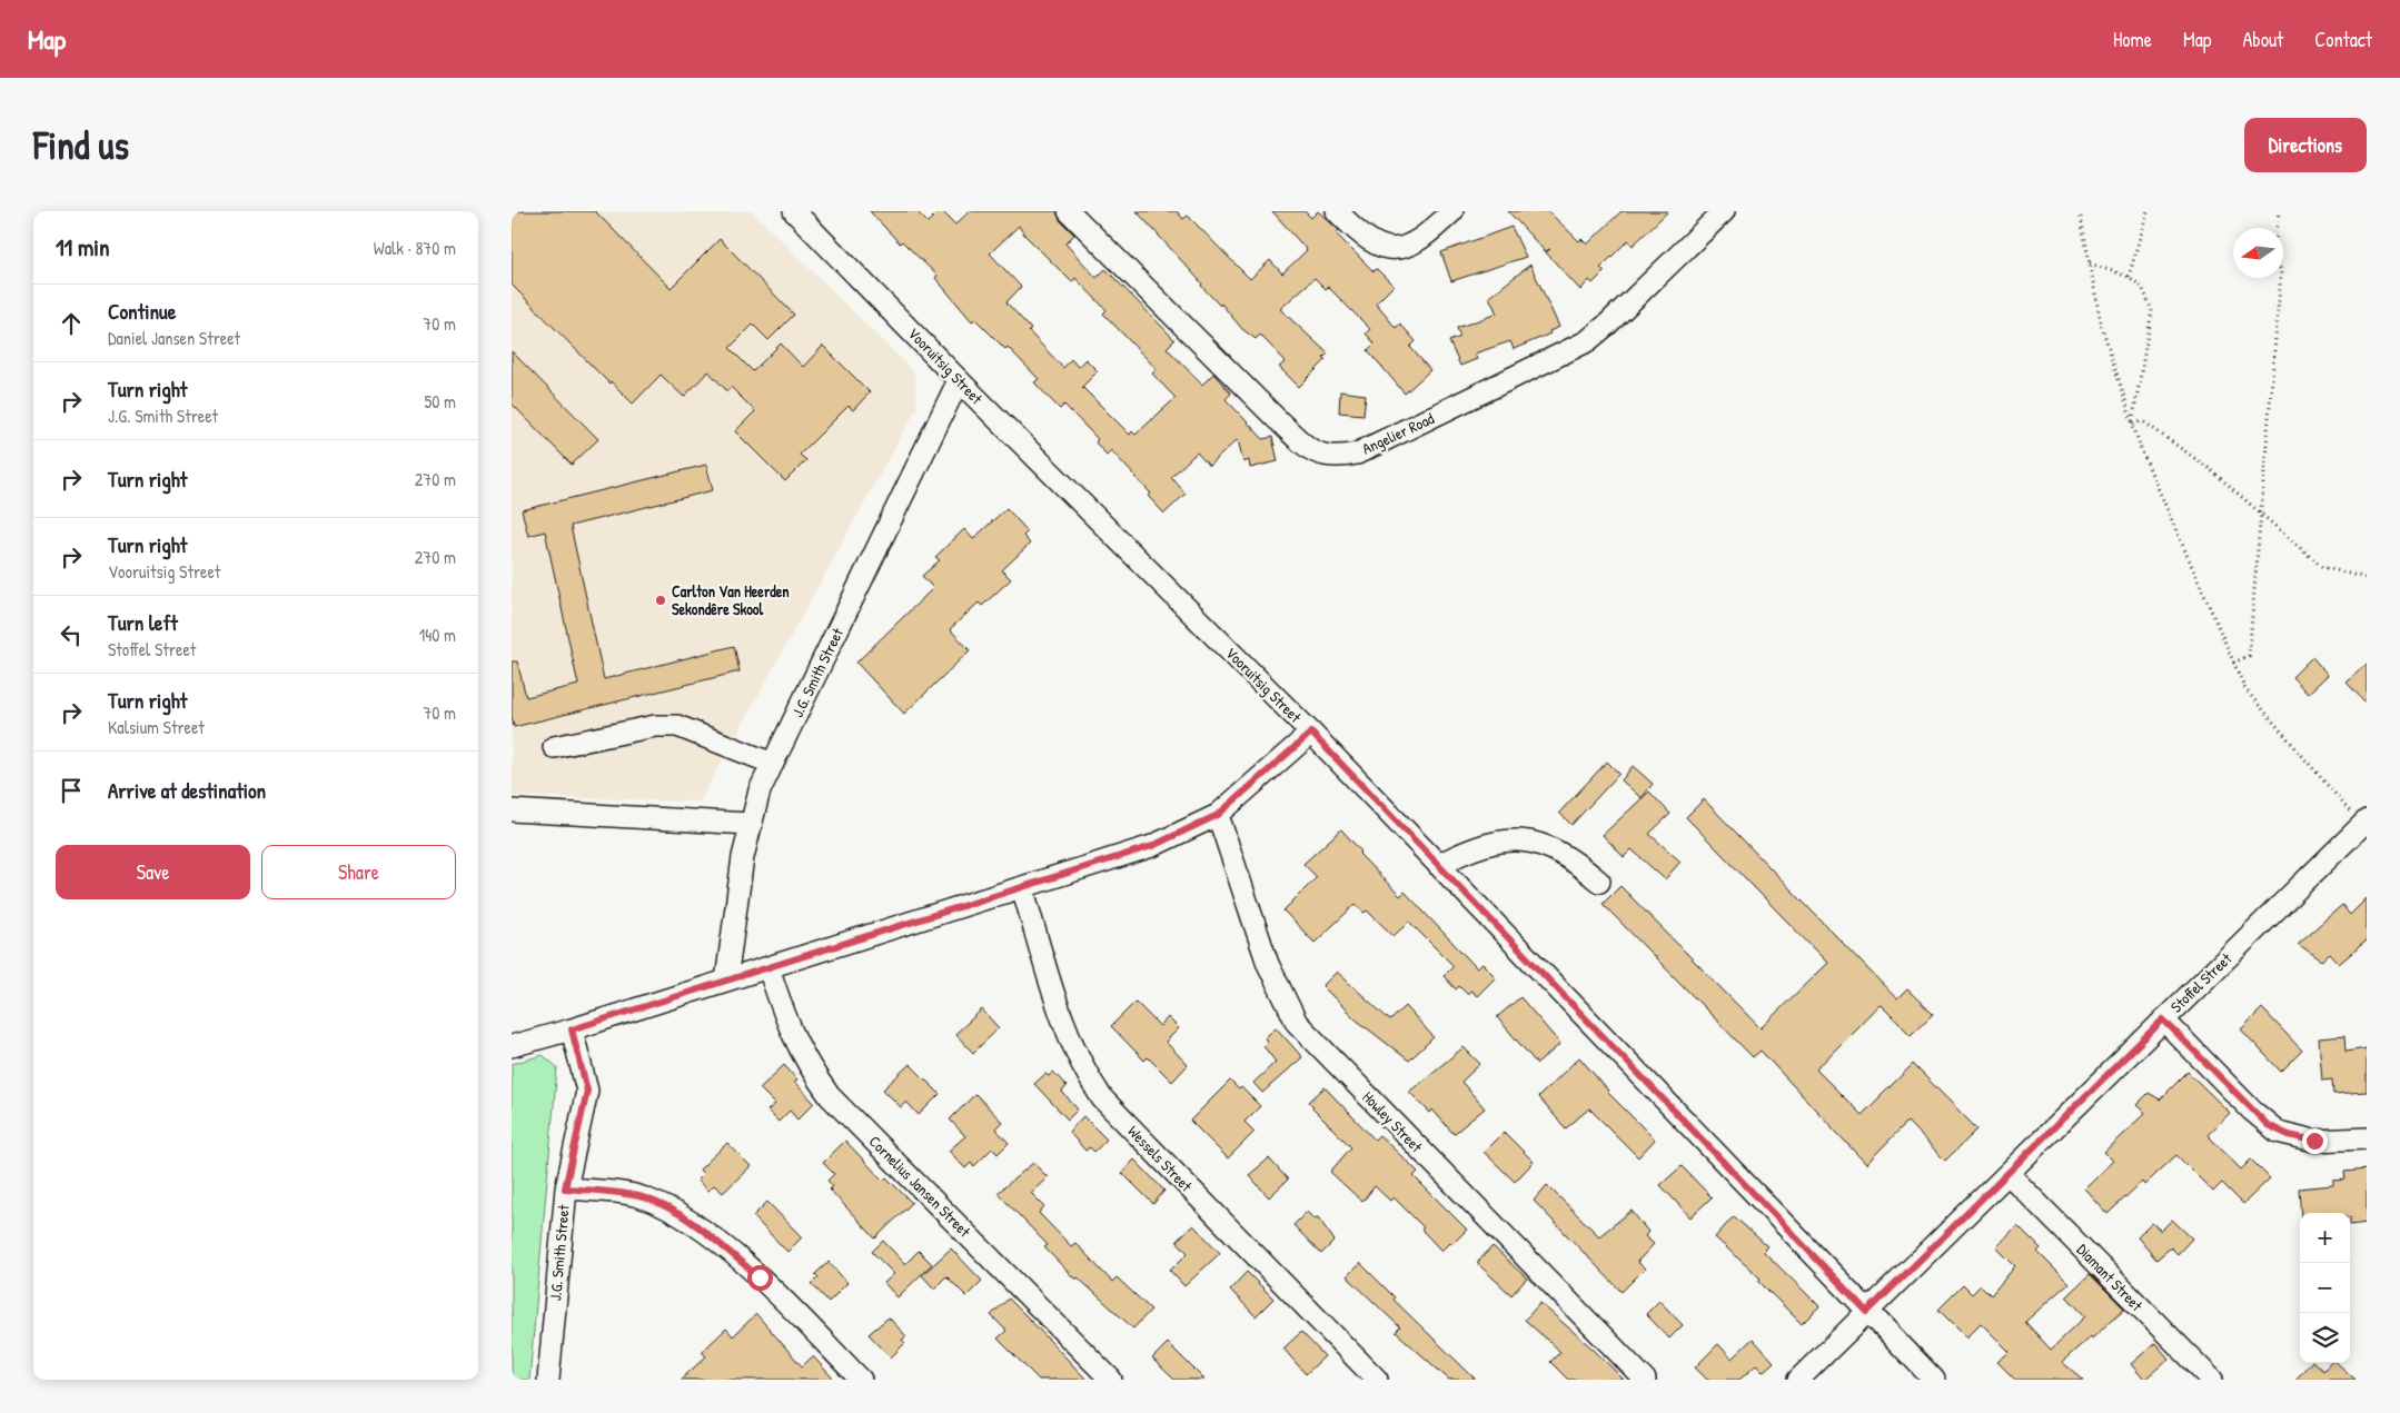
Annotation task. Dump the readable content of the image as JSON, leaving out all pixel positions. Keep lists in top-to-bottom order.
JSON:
{
  "streets": {
    "street": [
      "Vooruitsig Street",
      "Angelier Road",
      "J.G. Smith Street",
      "Stoffel Street",
      "Howley Street",
      "Wessels Street",
      "Cornelius Jansen Street",
      "Diamant Street"
    ]
  },
  "crossings": [
    ["Vooruitsig Street", "J.G. Smith Street"],
    ["Vooruitsig Street", "Stoffel Street"],
    ["Stoffel Street", "Diamant Street"]
  ],
  "places": ["Carlton Van Heerden Sekondêre Skool"],
  "north": "left",
  "page": {
    "header": "Map",
    "nav": [
      "Home",
      "Map",
      "About",
      "Contact"
    ],
    "buttons": [
      "Directions",
      ["Save", "Share"]
    ],
    "title": "Find us",
    "heading": ["11 min", "Walk · 870 m"],
    "list": [
      ["Continue", "Daniel Jansen Street", "70 m"],
      ["Turn right", "J.G. Smith Street", "50 m"],
      ["Turn right", "270 m"],
      ["Turn right", "Vooruitsig Street", "270 m"],
      ["Turn left", "Stoffel Street", "140 m"],
      ["Turn right", "Kalsium Street", "70 m"],
      "Arrive at destination"
    ],
    "map_buttons": ["+", "−"]
  }
}
